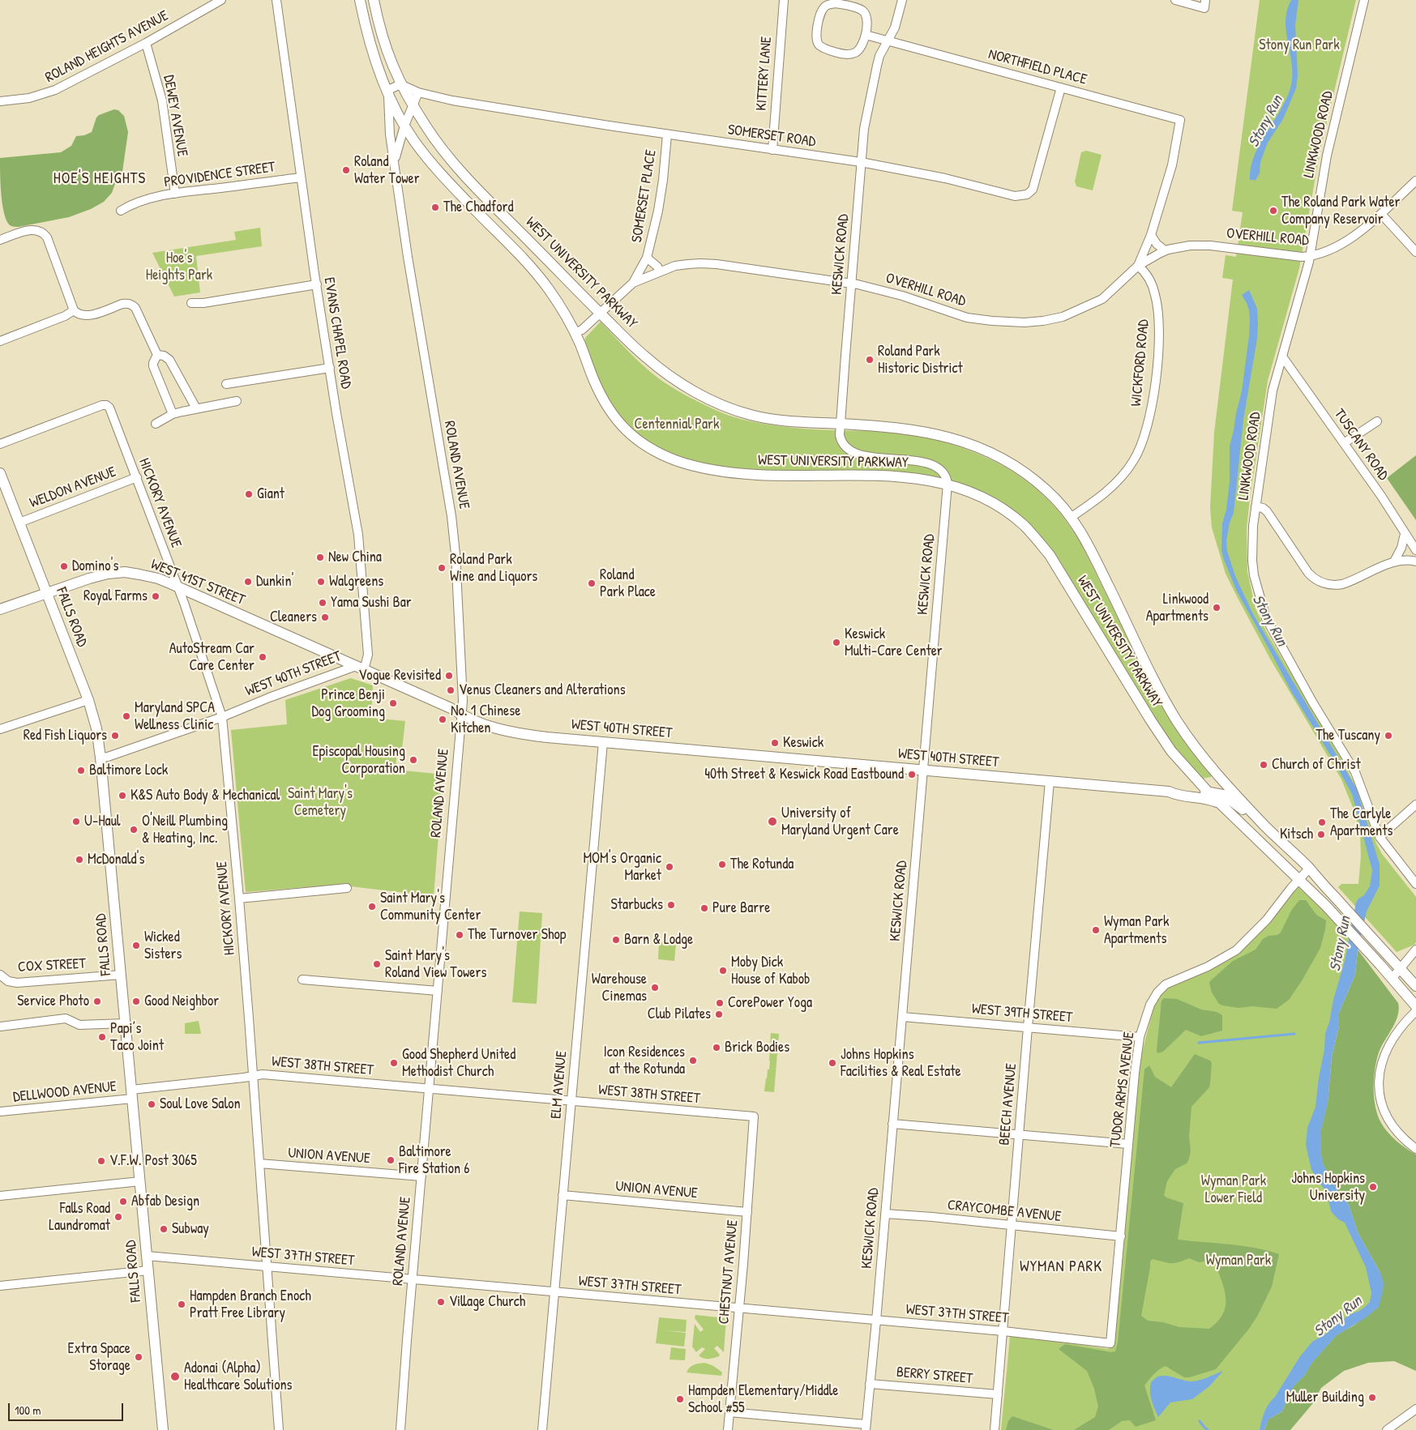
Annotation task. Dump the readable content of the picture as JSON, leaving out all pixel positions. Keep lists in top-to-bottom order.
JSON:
{
  "streets": {
    "main road": [
      "WEST UNIVERSITY PARKWAY",
      "ROLAND AVENUE",
      "WEST 41ST STREET",
      "FALLS ROAD",
      "WEST 40TH STREET"
    ],
    "street": [
      "ROLAND HEIGHTS AVENUE",
      "NORTHFIELD PLACE",
      "KITTERY LANE",
      "DEWEY AVENUE",
      "LINKWOOD ROAD",
      "SOMERSET ROAD",
      "PROVIDENCE STREET",
      "SOMERSET PLACE",
      "OVERHILL ROAD",
      "KESWICK ROAD",
      "EVANS CHAPEL ROAD",
      "WICKFORD ROAD",
      "TUSCANY ROAD",
      "WELDON AVENUE",
      "HICKORY AVENUE",
      "COX STREET",
      "WEST 39TH STREET",
      "WEST 38TH STREET",
      "ELM AVENUE",
      "TUDOR ARMS AVENUE",
      "DELLWOOD AVENUE",
      "BEECH AVENUE",
      "UNION AVENUE",
      "CRAYCOMBE AVENUE",
      "WEST 37TH STREET",
      "CHESTNUT AVENUE",
      "BERRY STREET"
    ]
  },
  "crossings": [
    ["ROLAND HEIGHTS AVENUE", "DEWEY AVENUE"],
    ["NORTHFIELD PLACE", "SOMERSET ROAD"],
    ["NORTHFIELD PLACE", "KESWICK ROAD"],
    ["KITTERY LANE", "SOMERSET ROAD"],
    ["DEWEY AVENUE", "PROVIDENCE STREET"],
    ["LINKWOOD ROAD", "OVERHILL ROAD"],
    ["LINKWOOD ROAD", "TUSCANY ROAD"],
    ["SOMERSET ROAD", "SOMERSET PLACE"],
    ["SOMERSET ROAD", "KESWICK ROAD"],
    ["SOMERSET ROAD", "ROLAND AVENUE"],
    ["PROVIDENCE STREET", "EVANS CHAPEL ROAD"],
    ["SOMERSET PLACE", "OVERHILL ROAD"],
    ["OVERHILL ROAD", "KESWICK ROAD"],
    ["OVERHILL ROAD", "WEST UNIVERSITY PARKWAY"],
    ["OVERHILL ROAD", "WICKFORD ROAD"],
    ["KESWICK ROAD", "WEST UNIVERSITY PARKWAY"],
    ["KESWICK ROAD", "WEST 40TH STREET"],
    ["KESWICK ROAD", "WEST 39TH STREET"],
    ["KESWICK ROAD", "CRAYCOMBE AVENUE"],
    ["KESWICK ROAD", "WEST 37TH STREET"],
    ["KESWICK ROAD", "BERRY STREET"],
    ["WEST UNIVERSITY PARKWAY", "WICKFORD ROAD"],
    ["WEST UNIVERSITY PARKWAY", "ROLAND AVENUE"],
    ["WEST UNIVERSITY PARKWAY", "WEST 40TH STREET"],
    ["WEST UNIVERSITY PARKWAY", "TUDOR ARMS AVENUE"],
    ["EVANS CHAPEL ROAD", "WEST 41ST STREET"],
    ["EVANS CHAPEL ROAD", "WEST 40TH STREET"],
    ["ROLAND AVENUE", "WEST 40TH STREET"],
    ["ROLAND AVENUE", "WEST 38TH STREET"],
    ["ROLAND AVENUE", "UNION AVENUE"],
    ["ROLAND AVENUE", "WEST 37TH STREET"],
    ["WELDON AVENUE", "HICKORY AVENUE"],
    ["WELDON AVENUE", "FALLS ROAD"],
    ["HICKORY AVENUE", "WEST 41ST STREET"],
    ["HICKORY AVENUE", "WEST 40TH STREET"],
    ["HICKORY AVENUE", "WEST 38TH STREET"],
    ["HICKORY AVENUE", "UNION AVENUE"],
    ["HICKORY AVENUE", "WEST 37TH STREET"],
    ["WEST 41ST STREET", "FALLS ROAD"],
    ["WEST 41ST STREET", "WEST 40TH STREET"],
    ["FALLS ROAD", "WEST 40TH STREET"],
    ["FALLS ROAD", "COX STREET"],
    ["FALLS ROAD", "WEST 38TH STREET"],
    ["FALLS ROAD", "DELLWOOD AVENUE"],
    ["FALLS ROAD", "WEST 37TH STREET"],
    ["WEST 40TH STREET", "ELM AVENUE"],
    ["WEST 40TH STREET", "BEECH AVENUE"],
    ["WEST 39TH STREET", "TUDOR ARMS AVENUE"],
    ["WEST 39TH STREET", "BEECH AVENUE"],
    ["WEST 38TH STREET", "ELM AVENUE"],
    ["WEST 38TH STREET", "DELLWOOD AVENUE"],
    ["WEST 38TH STREET", "CHESTNUT AVENUE"],
    ["ELM AVENUE", "UNION AVENUE"],
    ["ELM AVENUE", "WEST 37TH STREET"],
    ["TUDOR ARMS AVENUE", "CRAYCOMBE AVENUE"],
    ["TUDOR ARMS AVENUE", "WEST 37TH STREET"],
    ["BEECH AVENUE", "CRAYCOMBE AVENUE"],
    ["BEECH AVENUE", "WEST 37TH STREET"],
    ["BEECH AVENUE", "BERRY STREET"],
    ["UNION AVENUE", "CHESTNUT AVENUE"],
    ["WEST 37TH STREET", "CHESTNUT AVENUE"]
  ],
  "districts": ["HOE'S HEIGHTS", "WYMAN PARK"],
  "water": ["Stony Run"],
  "parks": [
    "Stony Run Park",
    "Hoe's Heights Park",
    "Centennial Park",
    "Saint Mary's Cemetery",
    "Wyman Park Lower Field",
    "Wyman Park"
  ],
  "places": [
    "Roland Water Tower",
    "The Chadford",
    "The Roland Park Water Company Reservoir",
    "Roland Park Historic District",
    "Giant",
    "New China",
    "Domino's",
    "Roland Park Wine and Liquors",
    "Dunkin'",
    "Walgreens",
    "Roland Park Place",
    "Royal Farms",
    "Yama Sushi Bar",
    "Linkwood Apartments",
    "Cleaners",
    "Keswick Multi-Care Center",
    "AutoStream Car Care Center",
    "Vogue Revisited",
    "Venus Cleaners and Alterations",
    "Prince Benji Dog Grooming",
    "Maryland SPCA Wellness Clinic",
    "No. 1 Chinese Kitchen",
    "Red Fish Liquors",
    "The Tuscany",
    "Keswick",
    "Episcopal Housing Corporation",
    "Church of Christ",
    "Baltimore Lock",
    "40th Street & Keswick Road Eastbound",
    "K&S Auto Body & Mechanical",
    "U-Haul",
    "University of Maryland Urgent Care",
    "The Carlyle Apartments",
    "O'Neill Plumbing & Heating, Inc.",
    "Kitsch",
    "McDonald's",
    "The Rotunda",
    "MOM's Organic Market",
    "Starbucks",
    "Saint Mary's Community Center",
    "Pure Barre",
    "Wyman Park Apartments",
    "The Turnover Shop",
    "Barn & Lodge",
    "Wicked Sisters",
    "Saint Mary's Roland View Towers",
    "Moby Dick House of Kabob",
    "Warehouse Cinemas",
    "Service Photo",
    "Good Neighbor",
    "CorePower Yoga",
    "Club Pilates",
    "Papi’s Taco Joint",
    "Brick Bodies",
    "Icon Residences at the Rotunda",
    "Good Shepherd United Methodist Church",
    "Johns Hopkins Facilities & Real Estate",
    "Soul Love Salon",
    "Baltimore Fire Station 6",
    "V.F.W. Post 3065",
    "Johns Hopkins University",
    "Abfab Design",
    "Falls Road Laundromat",
    "Subway",
    "Village Church",
    "Hampden Branch Enoch Pratt Free Library",
    "Extra Space Storage",
    "Adonai (Alpha) Healthcare Solutions",
    "Muller Building",
    "Hampden Elementary/Middle School #55"
  ],
  "scale_bar": "100 m"
}
